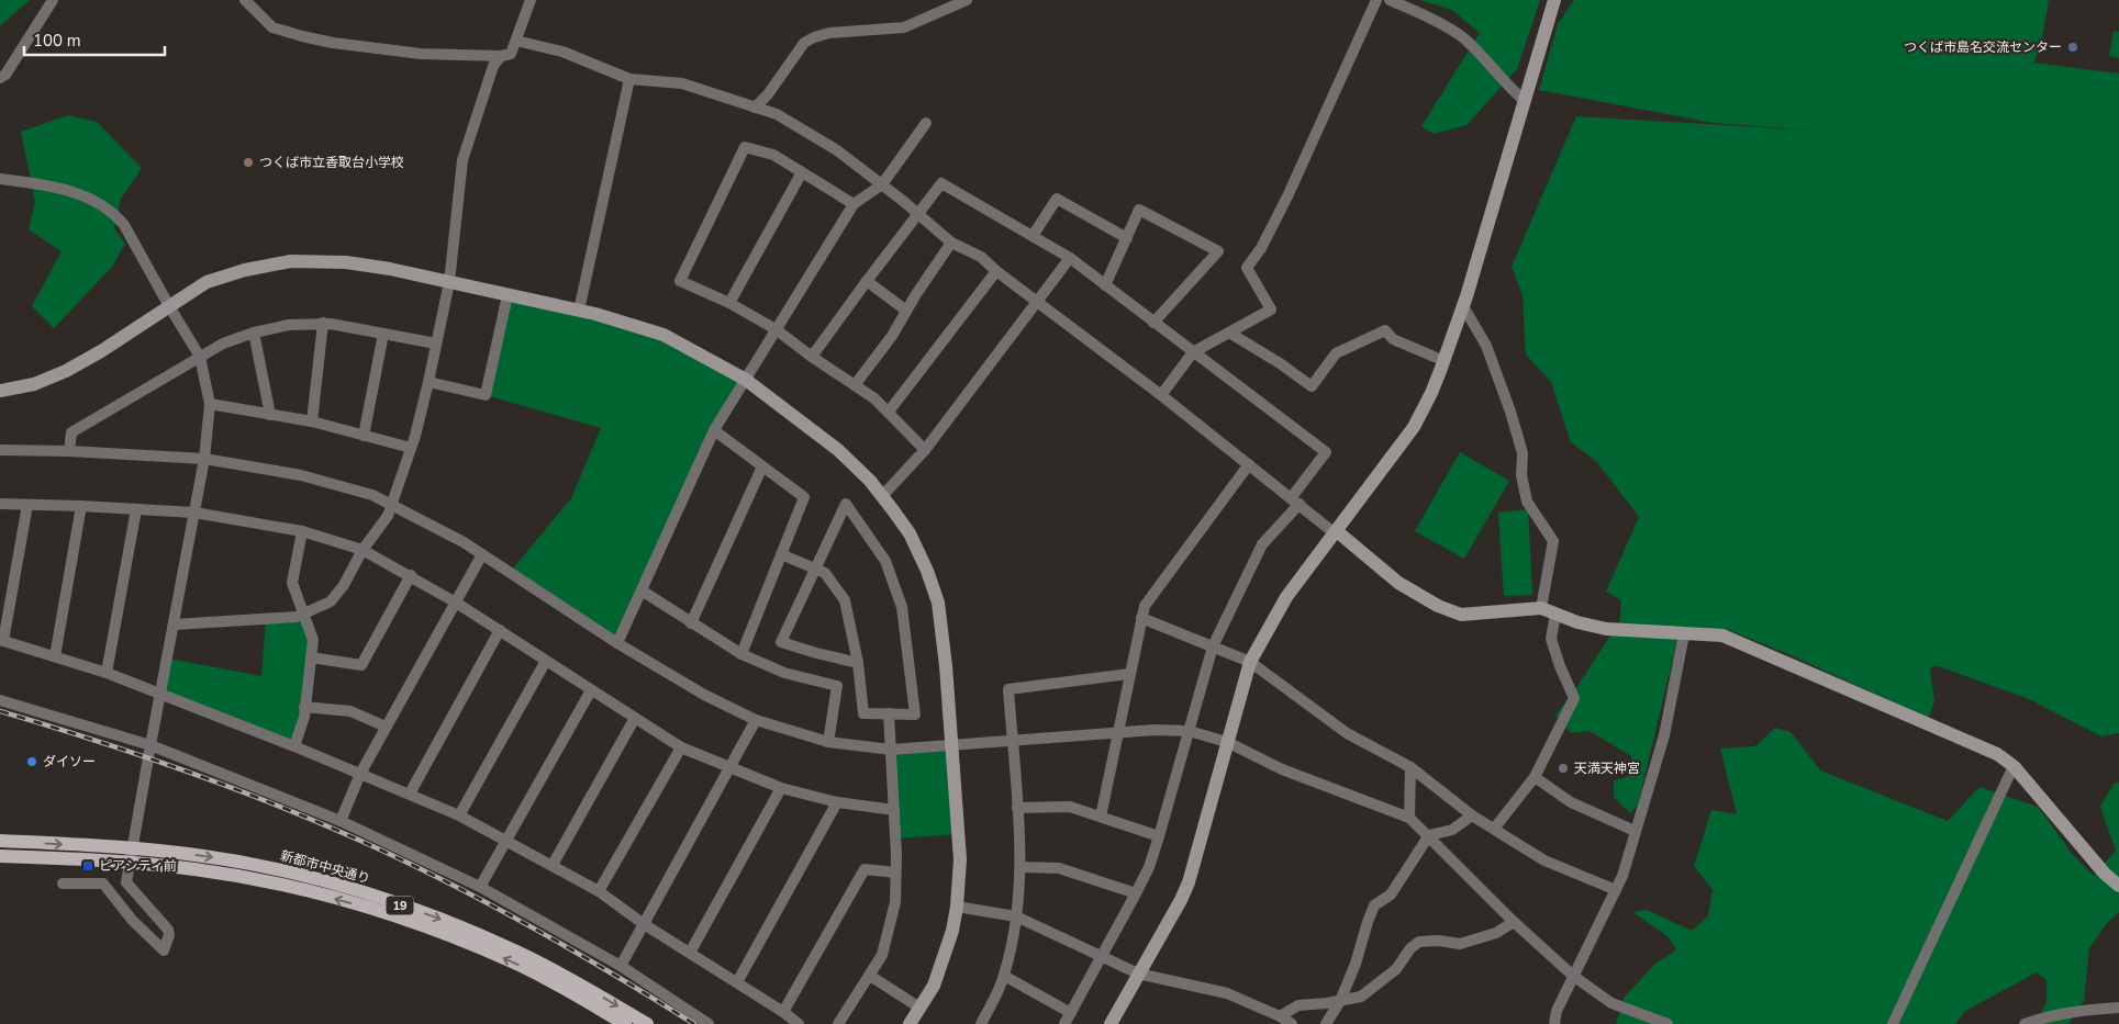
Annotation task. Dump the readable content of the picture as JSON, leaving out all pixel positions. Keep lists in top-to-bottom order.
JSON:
{
  "streets": {
    "main road": ["新都市中央通り", "19"]
  },
  "places": {
    "other": [
      "つくば市島名交流センター",
      "つくば市立香取台小学校",
      "ダイソー",
      "天満天神宮"
    ],
    "transit": ["ピアシティ前"]
  },
  "scale_bar": "100 m"
}
